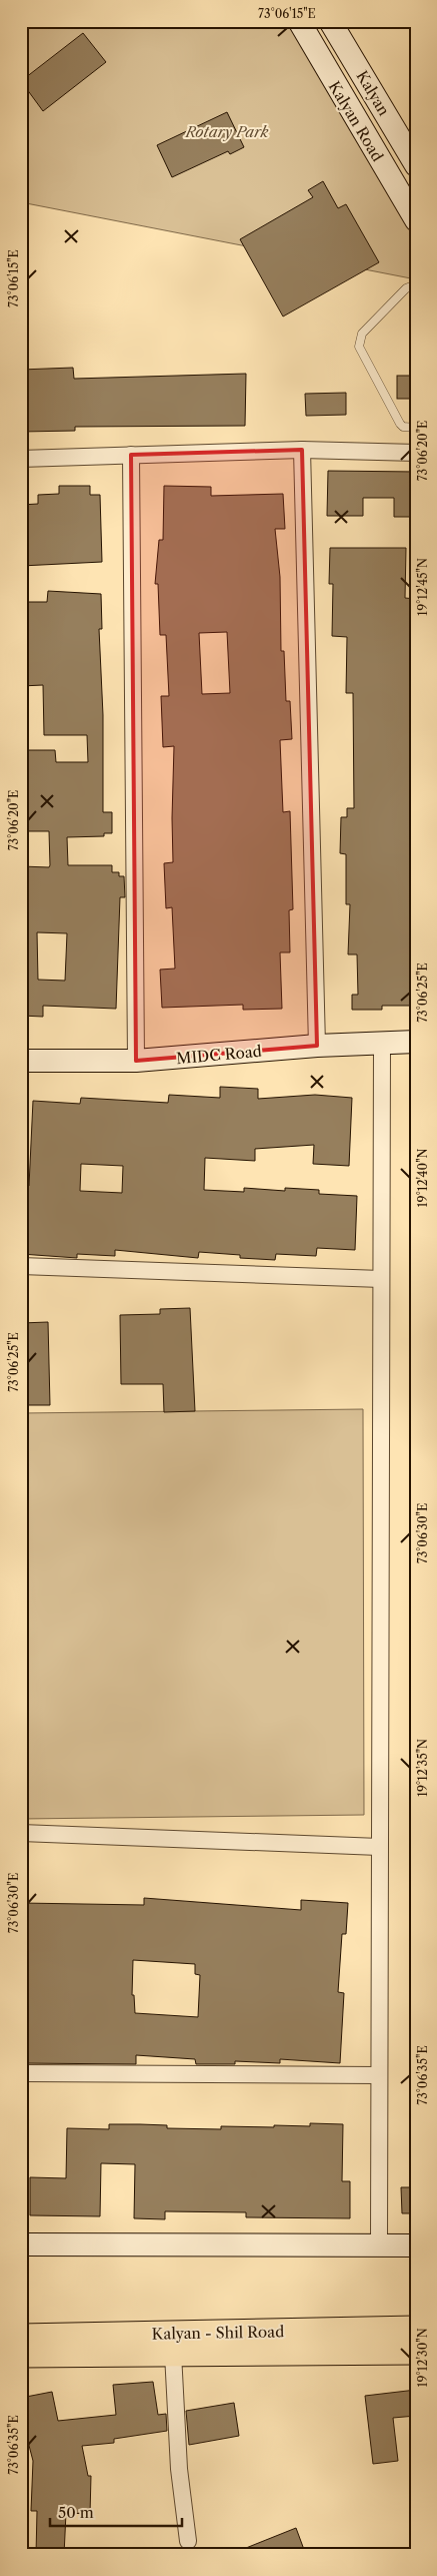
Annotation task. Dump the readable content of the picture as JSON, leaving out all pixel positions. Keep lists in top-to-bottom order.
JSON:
{
  "streets": {
    "main road": ["Kalyan - Shil Road"],
    "street": ["Kalyan", "Kalyan Road", "MIDC Road"]
  },
  "parks": ["Rotary Park"],
  "scale_bar": "50 m",
  "coordinates": [
    "73°06'15\"E",
    "73°06'20\"E",
    "19°12'45\"N",
    "73°06'25\"E",
    "19°12'40\"N",
    "73°06'30\"E",
    "19°12'35\"N",
    "73°06'35\"E",
    "19°12'30\"N"
  ]
}
